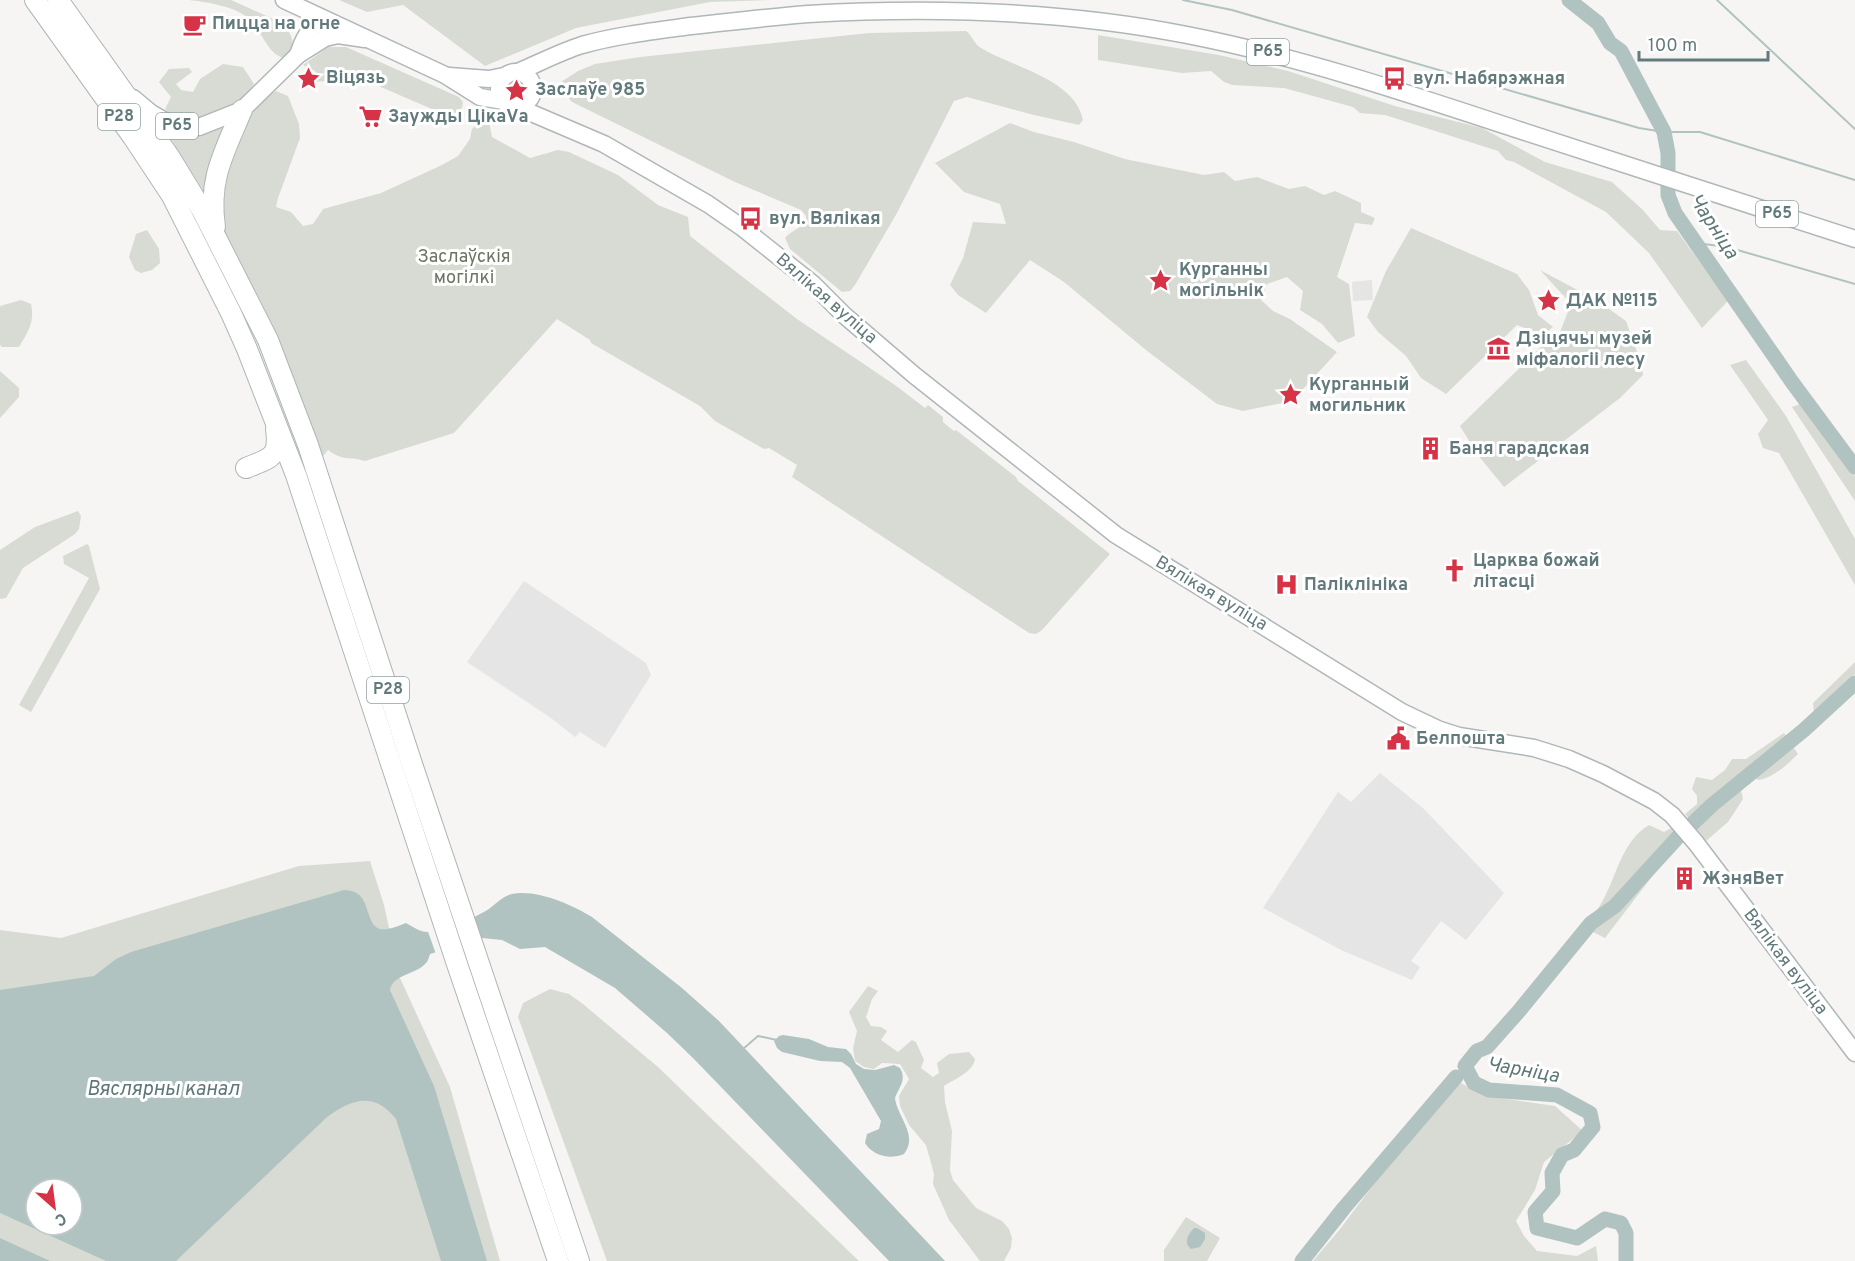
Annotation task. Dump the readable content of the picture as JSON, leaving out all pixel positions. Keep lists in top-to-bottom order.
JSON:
{
  "streets": {
    "highway": ["Р65", "Р28"],
    "main road": ["Вялікая вуліца"]
  },
  "crossings": [
    ["Р65", "Р28"],
    ["Р65", "Вялікая вуліца"]
  ],
  "water": ["Чарніца", "Вяслярны канал"],
  "parks": ["Заслаўскія могілкі"],
  "places": {
    "cafe": ["Пицца на огне"],
    "place": [
      "Віцязь",
      "Заслаўе 985",
      "Курганны могільнік",
      "ДАК №115",
      "Курганный могильник"
    ],
    "bus stop": ["вул. Набярэжная", "вул. Вялікая"],
    "supermarket": ["Заужды ЦікаVа"],
    "museum": ["Дзіцячы музей міфалогіі лесу"],
    "building": ["Баня гарадская", "ЖэняВет"],
    "church": ["Царква божай літасці"],
    "hospital": ["Паліклініка"],
    "public building": ["Белпошта"]
  },
  "scale_bar": "100 m",
  "north": "bottom right"
}
